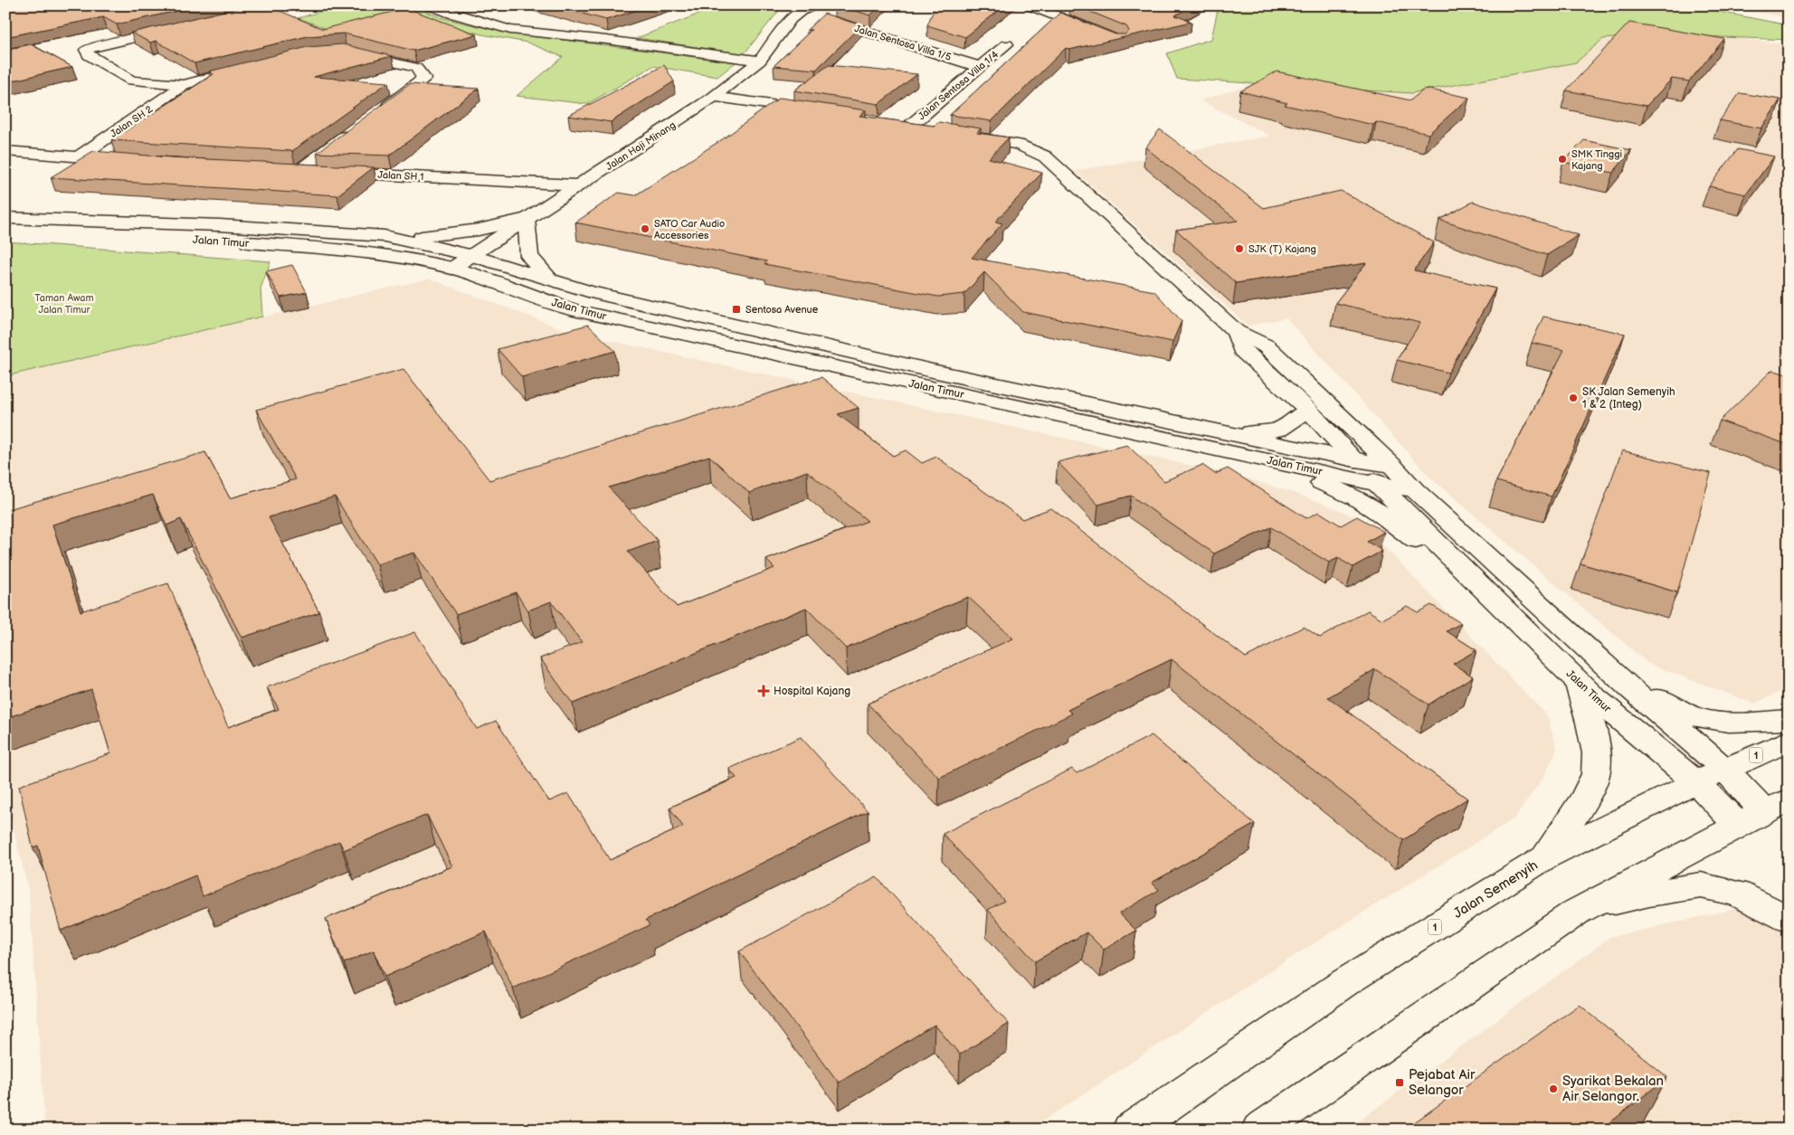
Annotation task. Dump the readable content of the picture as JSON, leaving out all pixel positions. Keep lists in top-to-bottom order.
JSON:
{
  "streets": {
    "main road": [
      "Jalan Sentosa Villa 1/5",
      "Jalan Sentosa Villa 1/4",
      "Jalan SH 2",
      "Jalan Haji Minang",
      "Jalan SH 1",
      "Jalan Timur",
      "1",
      "Jalan Semenyih"
    ]
  },
  "crossings": [
    ["Jalan Sentosa Villa 1/5", "Jalan Sentosa Villa 1/4"],
    ["Jalan Haji Minang", "Jalan SH 1"],
    ["Jalan Haji Minang", "Jalan Timur"],
    ["Jalan Timur", "Jalan Semenyih"]
  ],
  "parks": ["Taman Awam Jalan Timur"],
  "places": {
    "other": [
      "SMK Tinggi Kajang",
      "SATO Car Audio Accessories",
      "SJK (T) Kajang",
      "SK Jalan Semenyih 1 & 2 (Integ)",
      "Syarikat Bekalan Air Selangor."
    ],
    "transit": ["Sentosa Avenue", "Pejabat Air Selangor"],
    "health": ["Hospital Kajang"]
  }
}
